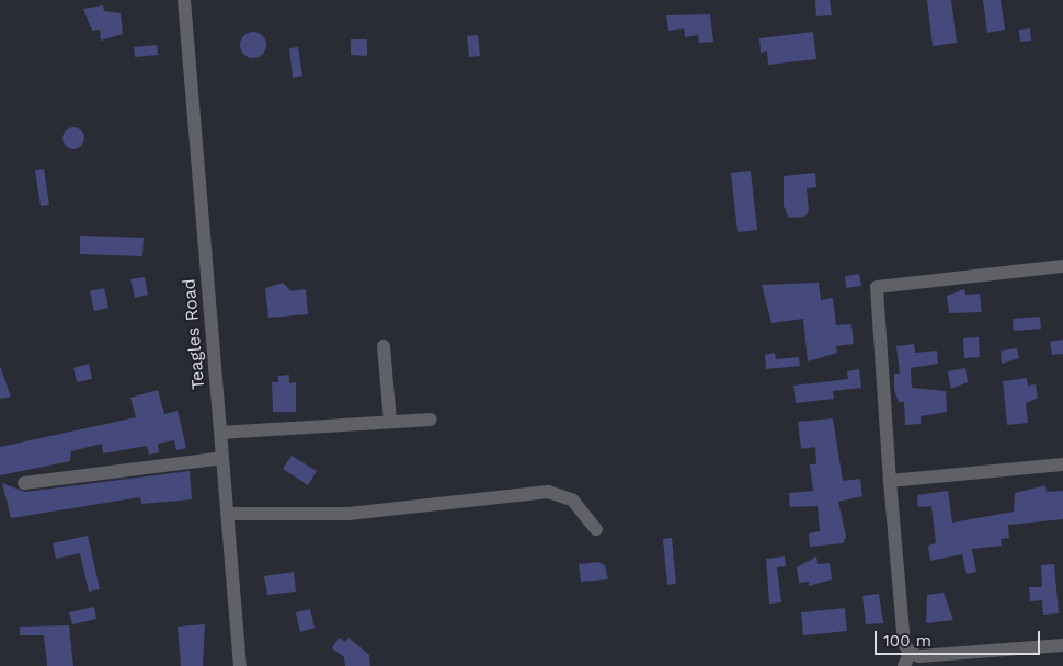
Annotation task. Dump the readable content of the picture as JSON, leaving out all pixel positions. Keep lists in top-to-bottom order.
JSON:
{
  "streets": {
    "street": ["Teagles Road"]
  },
  "scale_bar": "100 m"
}
